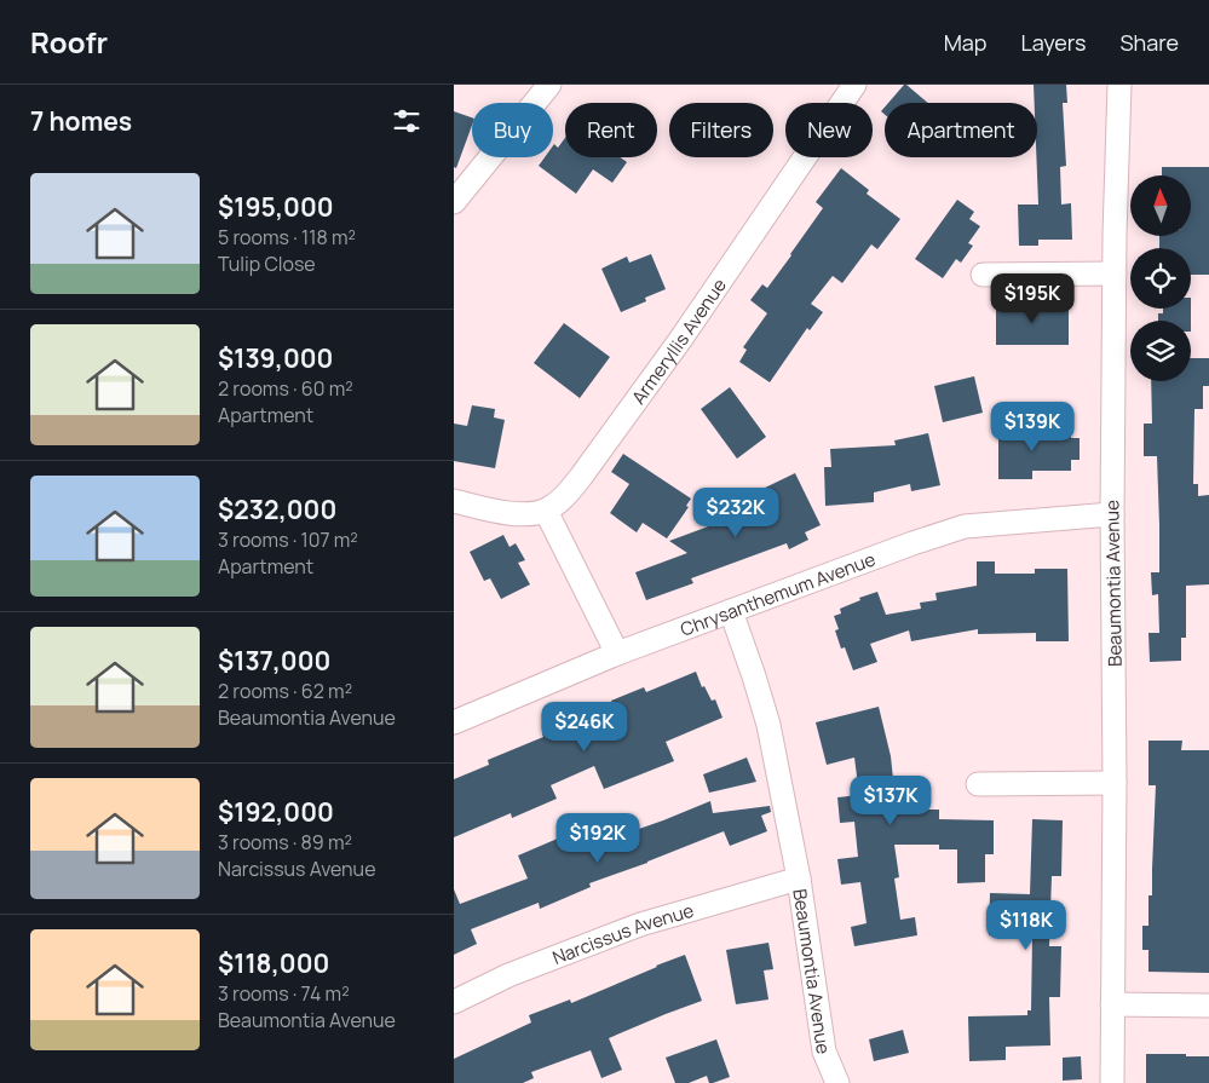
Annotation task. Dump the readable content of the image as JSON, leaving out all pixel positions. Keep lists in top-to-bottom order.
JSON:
{
  "streets": {
    "street": [
      "Armeryllis Avenue",
      "Beaumontia Avenue",
      "Chrysanthemum Avenue",
      "Narcissus Avenue"
    ]
  },
  "crossings": [
    ["Beaumontia Avenue", "Chrysanthemum Avenue"],
    ["Beaumontia Avenue", "Narcissus Avenue"]
  ],
  "north": "top",
  "page": {
    "header": "Roofr",
    "nav": ["Map", "Layers", "Share"],
    "heading": "7 homes",
    "chip": [
      "Buy",
      "Rent",
      "Filters",
      "New",
      "Apartment"
    ],
    "list": [
      {
        "name": "$195,000",
        "note": "5 rooms · 118 m² · Tulip Close"
      },
      {
        "name": "$139,000",
        "note": "2 rooms · 60 m² · Apartment"
      },
      {
        "name": "$232,000",
        "note": "3 rooms · 107 m² · Apartment"
      },
      {
        "name": "$137,000",
        "note": "2 rooms · 62 m² · Beaumontia Avenue"
      },
      {
        "name": "$192,000",
        "note": "3 rooms · 89 m² · Narcissus Avenue"
      },
      {
        "name": "$118,000",
        "note": "3 rooms · 74 m² · Beaumontia Avenue"
      }
    ],
    "price": [
      "$195K",
      "$139K",
      "$232K",
      "$246K",
      "$137K",
      "$192K",
      "$118K"
    ]
  }
}
